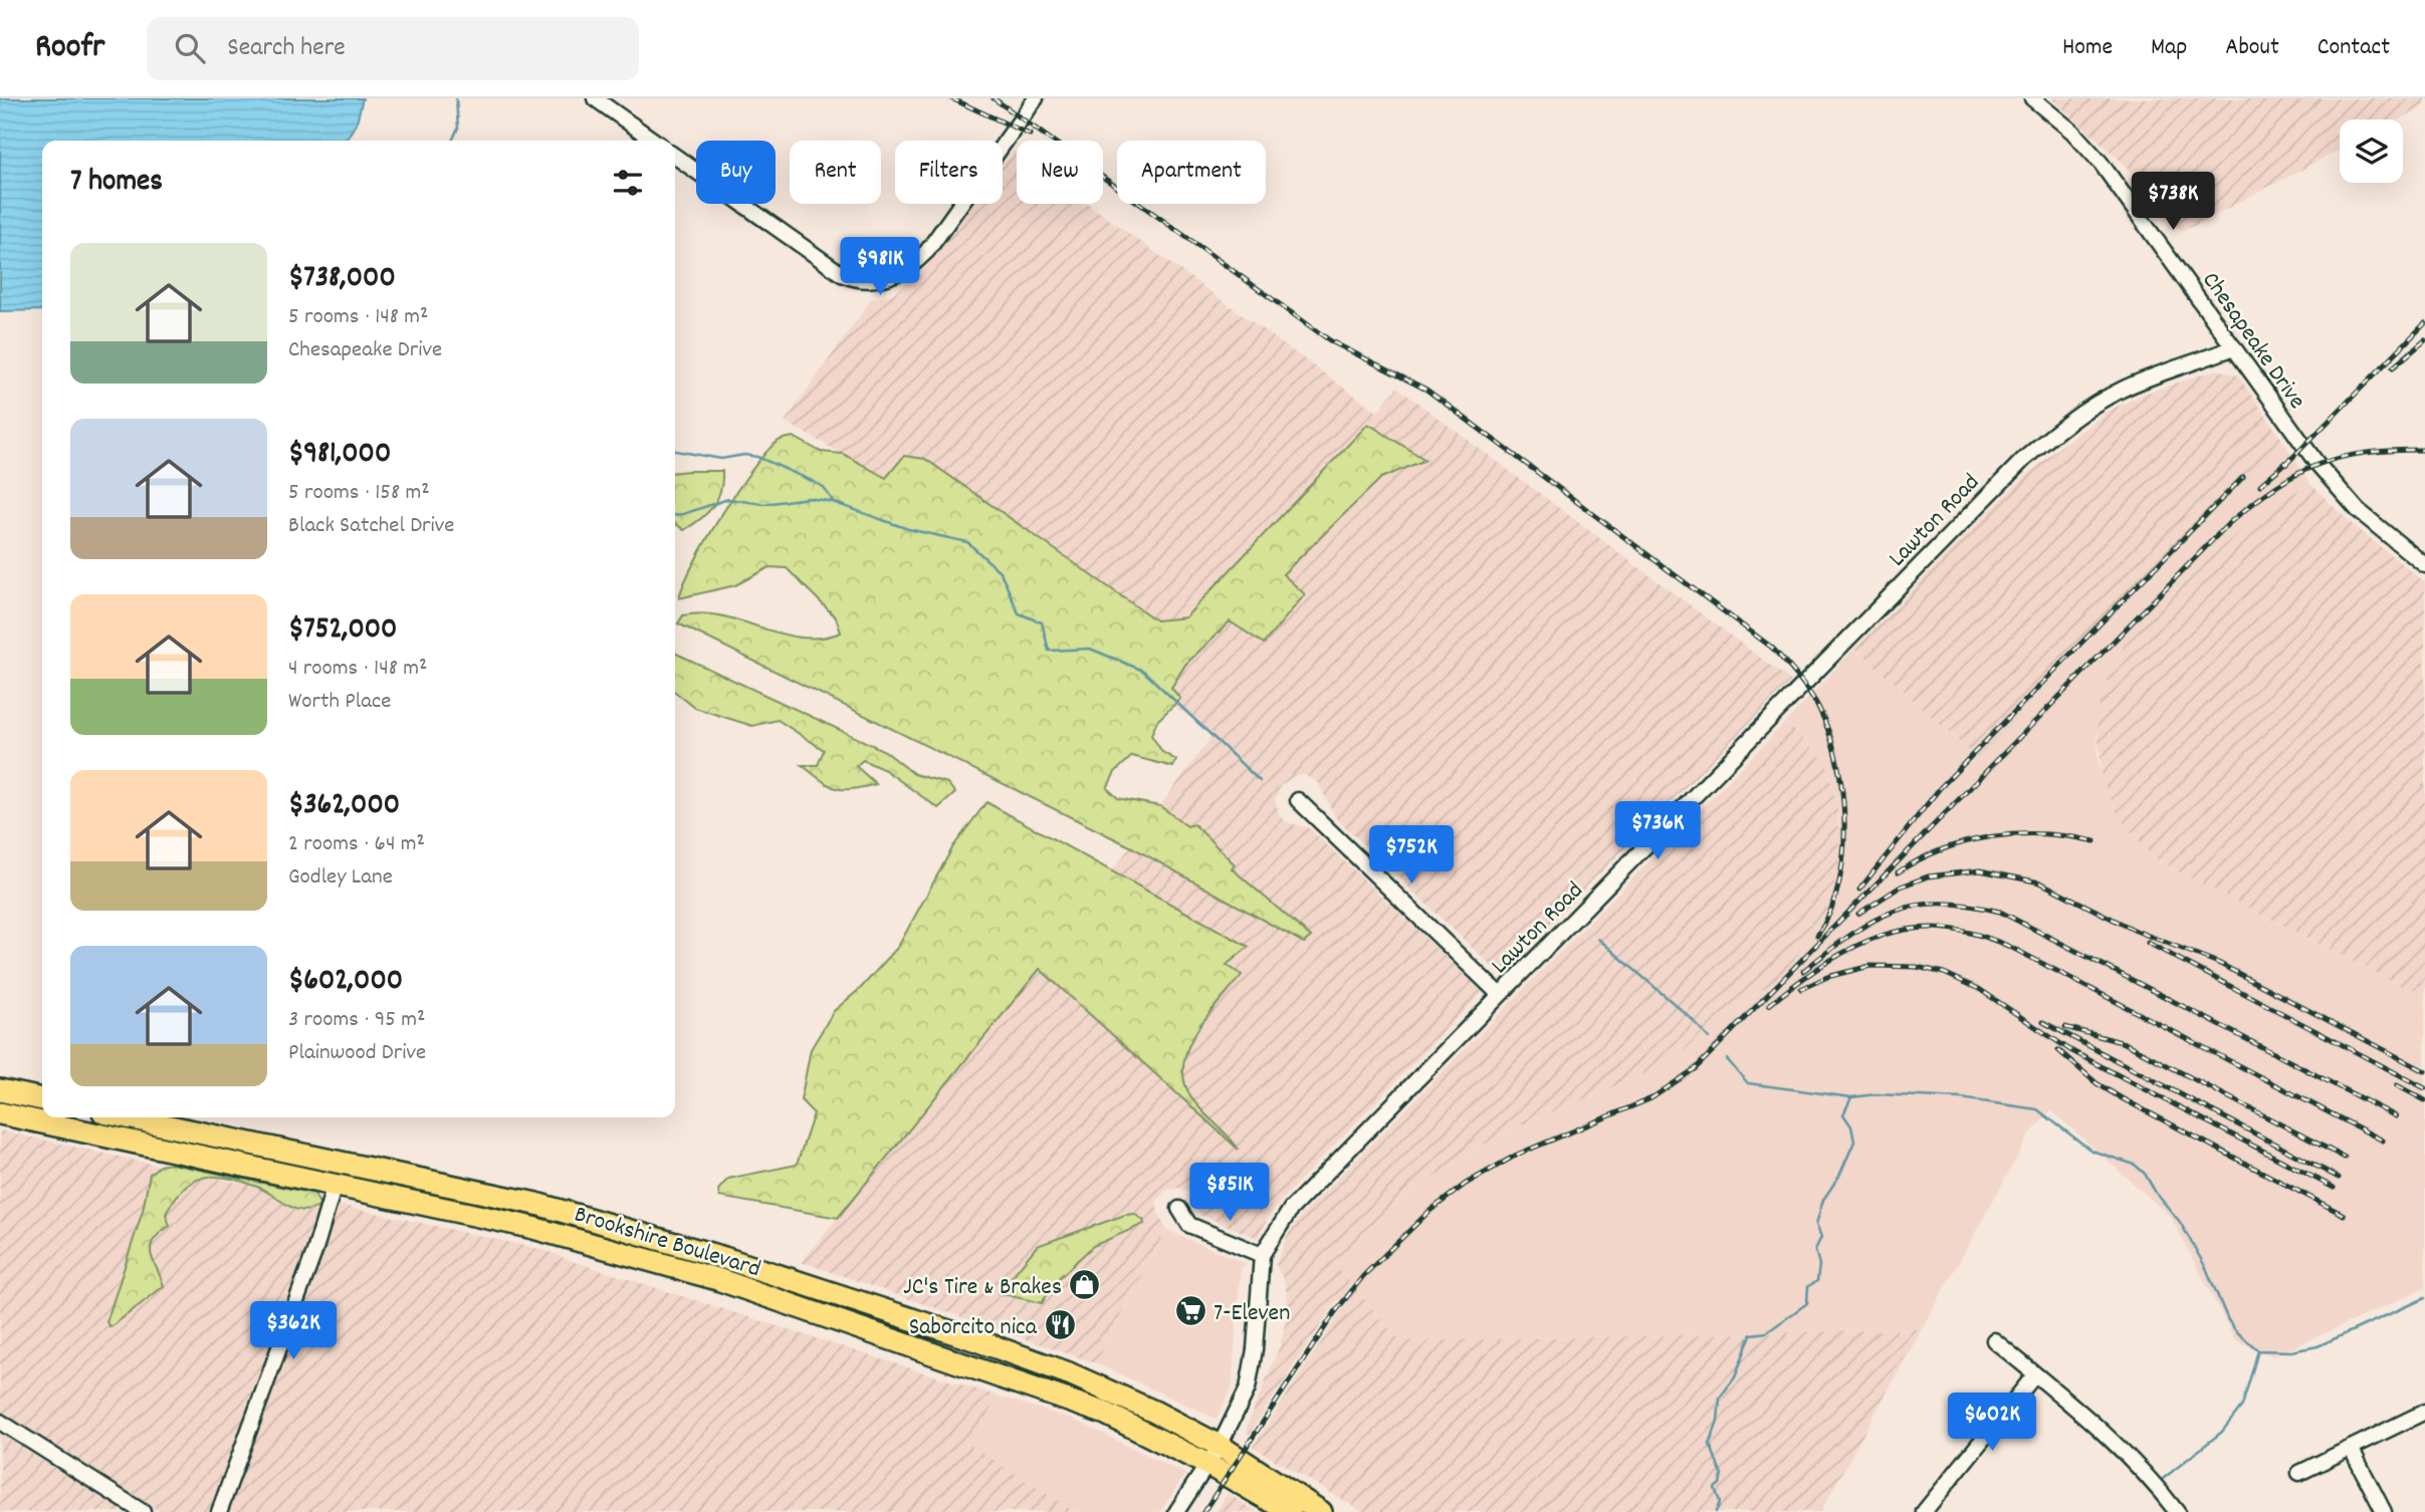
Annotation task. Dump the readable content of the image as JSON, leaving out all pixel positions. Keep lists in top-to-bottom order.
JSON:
{
  "streets": {
    "highway": ["Brookshire Boulevard"],
    "street": ["Chesapeake Drive", "Lawton Road"]
  },
  "crossings": [
    ["Chesapeake Drive", "Lawton Road"],
    ["Lawton Road", "Brookshire Boulevard"]
  ],
  "places": {
    "shop": ["JC's Tire & Brakes"],
    "supermarket": ["7-Eleven"],
    "restaurant": ["Saborcito nica"]
  },
  "page": {
    "header": "Roofr",
    "search": "Search here",
    "nav": [
      "Home",
      "Map",
      "About",
      "Contact"
    ],
    "chip": [
      "Buy",
      "Rent",
      "Filters",
      "New",
      "Apartment"
    ],
    "heading": "7 homes",
    "price": [
      "$738K",
      "$981K",
      "$736K",
      "$752K",
      "$851K",
      "$362K",
      "$602K"
    ],
    "list": [
      {
        "name": "$738,000",
        "note": "5 rooms · 148 m² · Chesapeake Drive"
      },
      {
        "name": "$981,000",
        "note": "5 rooms · 158 m² · Black Satchel Drive"
      },
      {
        "name": "$752,000",
        "note": "4 rooms · 148 m² · Worth Place"
      },
      {
        "name": "$362,000",
        "note": "2 rooms · 64 m² · Godley Lane"
      },
      {
        "name": "$602,000",
        "note": "3 rooms · 95 m² · Plainwood Drive"
      }
    ]
  }
}
